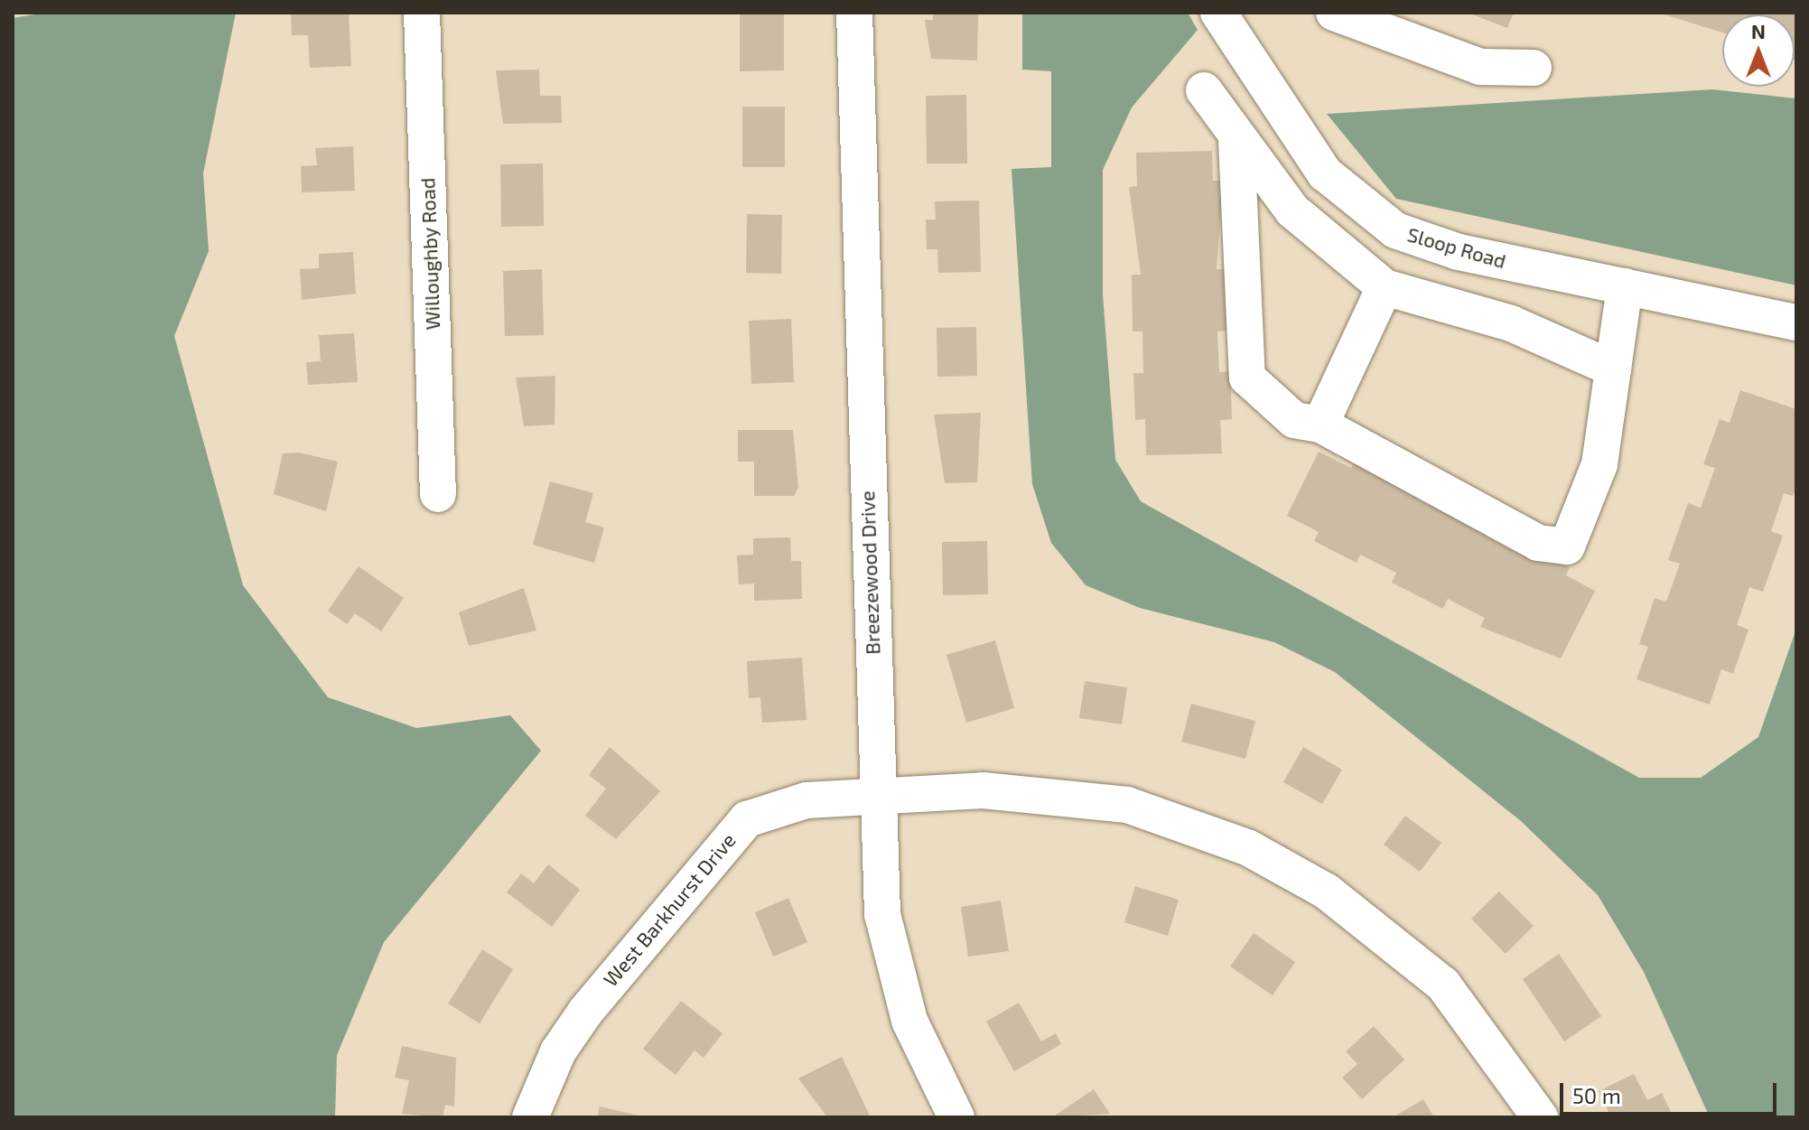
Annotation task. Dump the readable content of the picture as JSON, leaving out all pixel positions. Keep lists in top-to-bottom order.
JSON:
{
  "streets": {
    "street": [
      "Sloop Road",
      "Willoughby Road",
      "Breezewood Drive",
      "West Barkhurst Drive"
    ]
  },
  "crossings": [
    ["Breezewood Drive", "West Barkhurst Drive"]
  ],
  "scale_bar": "50 m",
  "north": "top"
}
